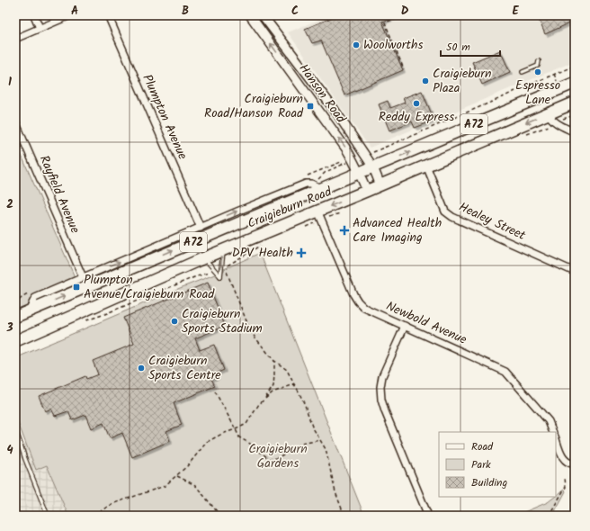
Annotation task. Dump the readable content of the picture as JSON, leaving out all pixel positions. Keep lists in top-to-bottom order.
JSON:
{
  "streets": {
    "main road": ["A72", "Craigieburn Road"],
    "street": [
      "Hanson Road",
      "Plumpton Avenue",
      "Rayfield Avenue",
      "Healey Street",
      "Newbold Avenue"
    ]
  },
  "crossings": [
    ["Hanson Road", "Craigieburn Road"],
    ["Plumpton Avenue", "Craigieburn Road"],
    ["Rayfield Avenue", "Craigieburn Road"],
    ["Craigieburn Road", "Healey Street"],
    ["Craigieburn Road", "Newbold Avenue"]
  ],
  "parks": ["Craigieburn Gardens"],
  "places": {
    "other": [
      "Woolworths",
      "Espresso Lane",
      "Craigieburn Plaza",
      "Reddy Express",
      "Craigieburn Sports Stadium",
      "Craigieburn Sports Centre"
    ],
    "transit": ["Craigieburn Road/Hanson Road", "Plumpton Avenue/Craigieburn Road"],
    "health": ["Advanced Health Care Imaging", "DPV Health"]
  },
  "legend": ["Road", "Park", "Building"],
  "scale_bar": "50 m",
  "grid": {
    "columns": [
      "A",
      "B",
      "C",
      "D",
      "E"
    ],
    "rows": [
      "1",
      "2",
      "3",
      "4"
    ]
  }
}
